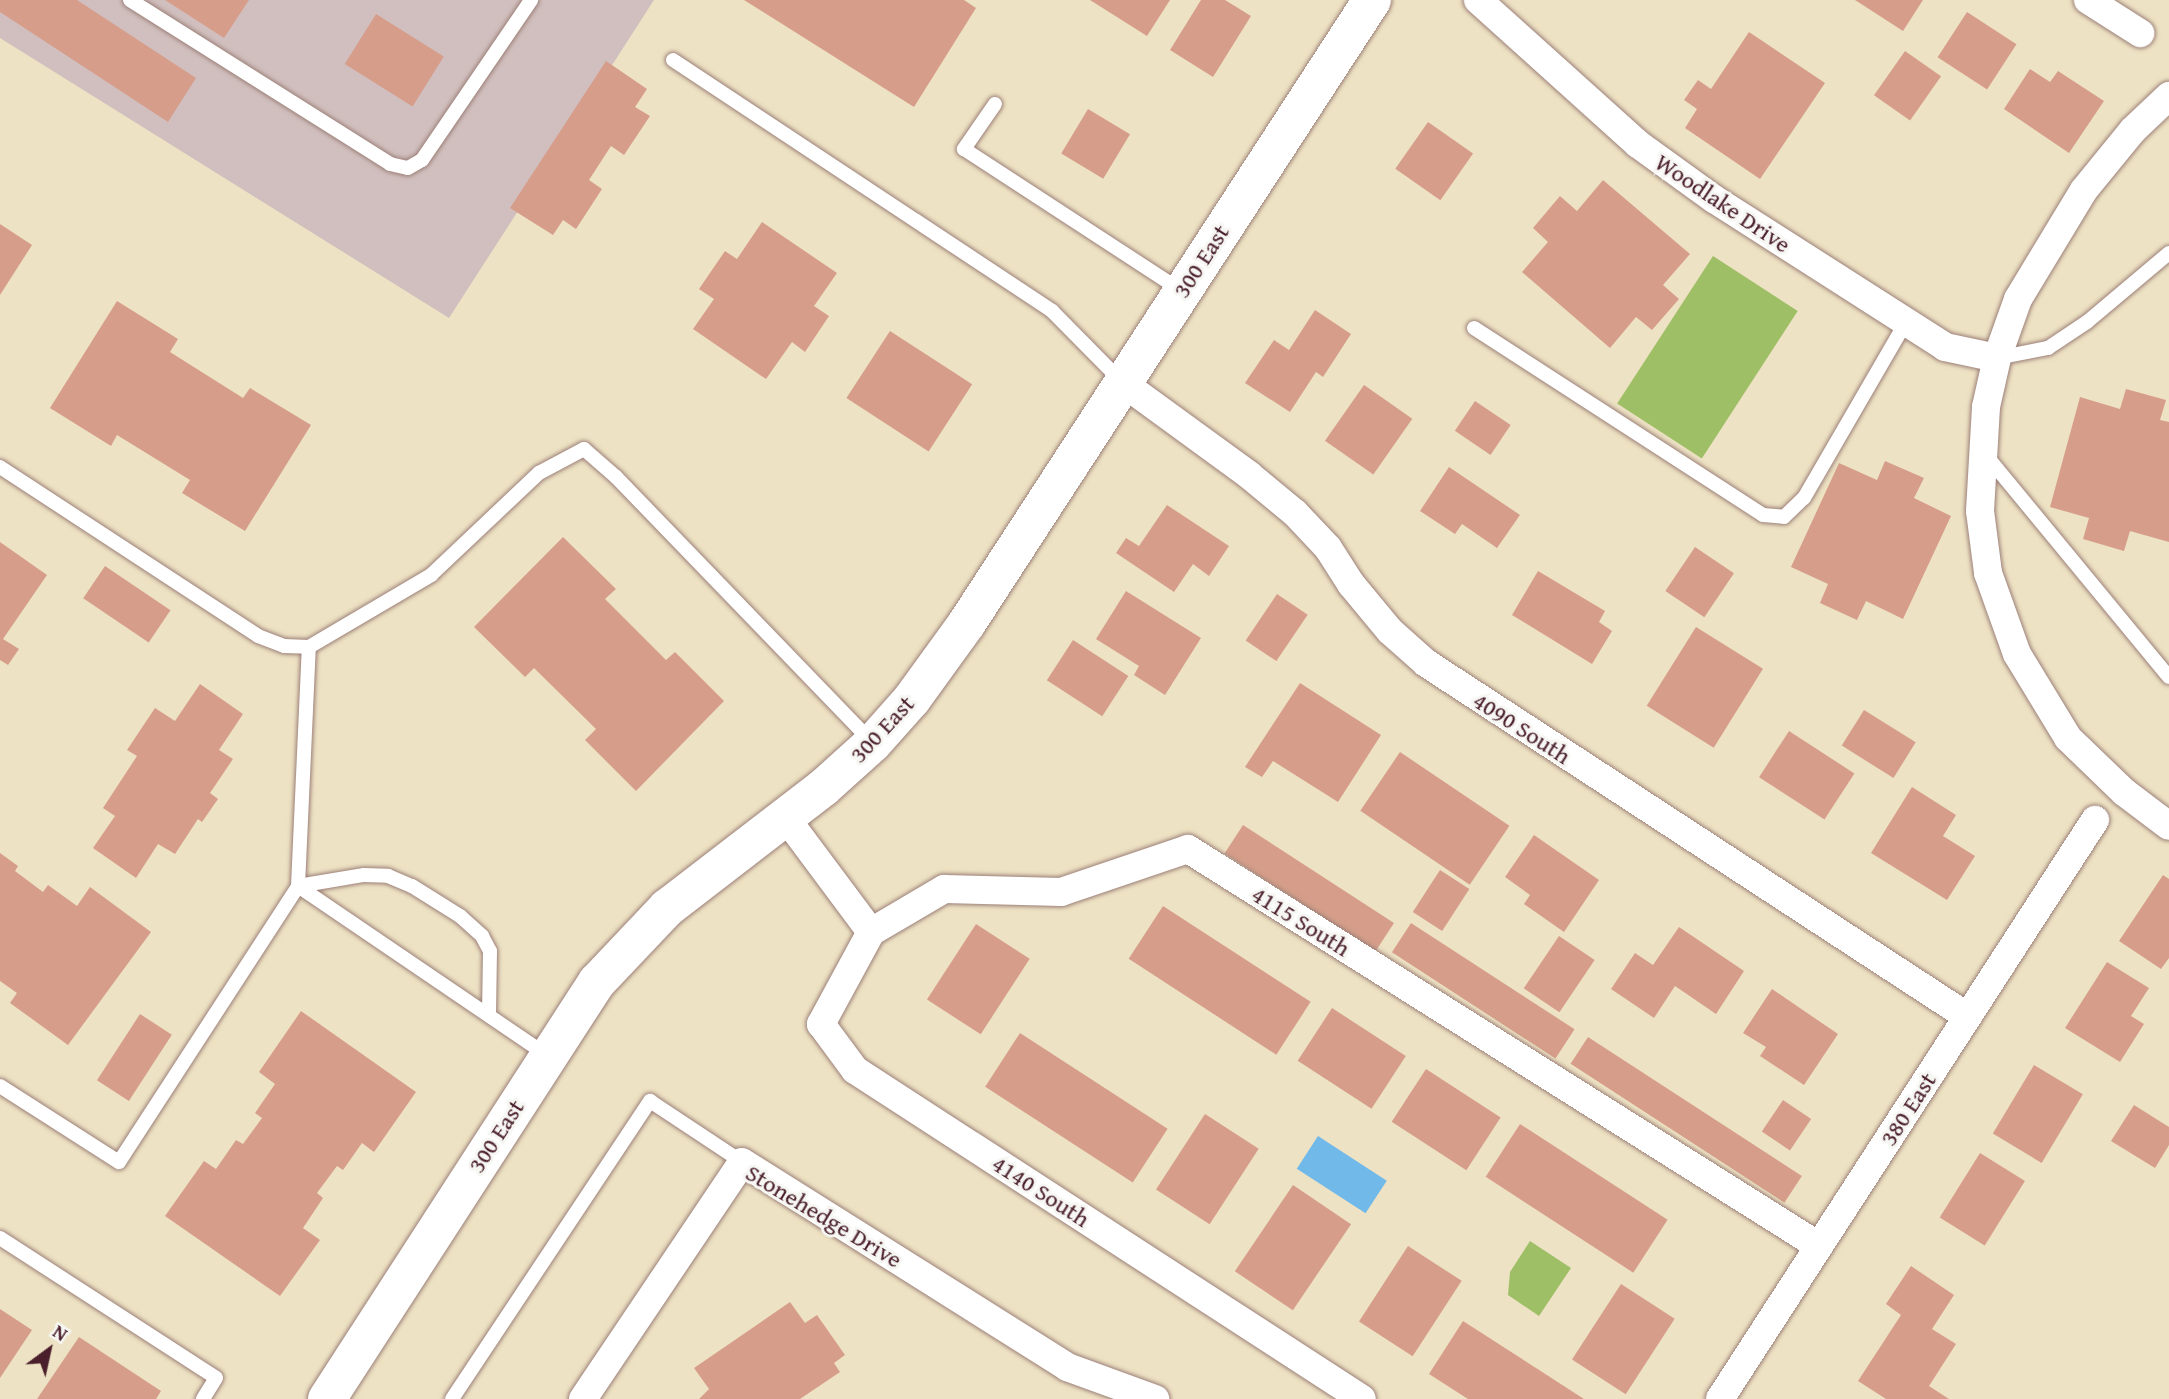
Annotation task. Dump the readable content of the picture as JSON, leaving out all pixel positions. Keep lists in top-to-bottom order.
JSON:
{
  "streets": {
    "street": [
      "Woodlake Drive",
      "300 East",
      "4090 South",
      "4115 South",
      "380 East",
      "4140 South",
      "Stonehedge Drive"
    ]
  },
  "crossings": [
    ["300 East", "4090 South"],
    ["4090 South", "380 East"],
    ["4115 South", "380 East"],
    ["4115 South", "4140 South"]
  ],
  "north": "top right"
}
